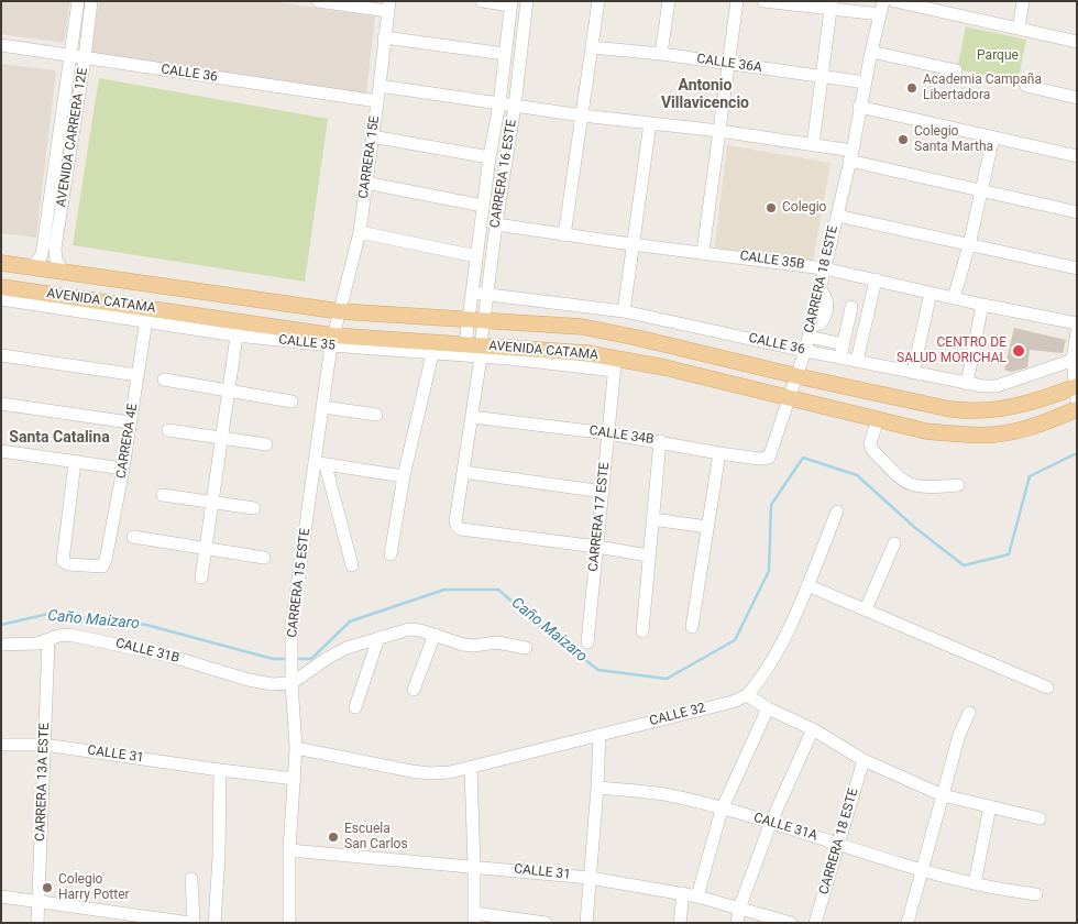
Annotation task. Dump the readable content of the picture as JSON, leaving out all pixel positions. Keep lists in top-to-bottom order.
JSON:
{
  "streets": {
    "main road": ["AVENIDA CATAMA"],
    "street": [
      "CALLE 36A",
      "CALLE 36",
      "AVENIDA CARRERA 12E",
      "CARRERA 15E",
      "CARRERA 16 ESTE",
      "CALLE 35B",
      "CARRERA 18 ESTE",
      "CALLE 35",
      "CALLE 34B",
      "CARRERA 4E",
      "CARRERA 17 ESTE",
      "CARRERA 15 ESTE",
      "CALLE 31B",
      "CALLE 32",
      "CALLE 31",
      "CARRERA 13A ESTE",
      "CALLE 31A"
    ]
  },
  "crossings": [
    ["CALLE 36A", "CARRERA 18 ESTE"],
    ["CALLE 36", "AVENIDA CARRERA 12E"],
    ["CALLE 36", "CARRERA 15E"],
    ["CALLE 36", "CARRERA 16 ESTE"],
    ["CALLE 36", "CARRERA 18 ESTE"],
    ["AVENIDA CARRERA 12E", "AVENIDA CATAMA"],
    ["CARRERA 15E", "AVENIDA CATAMA"],
    ["CARRERA 15E", "CARRERA 15 ESTE"],
    ["CARRERA 16 ESTE", "CALLE 35B"],
    ["CARRERA 16 ESTE", "AVENIDA CATAMA"],
    ["CARRERA 16 ESTE", "CALLE 35"],
    ["CARRERA 16 ESTE", "CALLE 34B"],
    ["CARRERA 16 ESTE", "CARRERA 17 ESTE"],
    ["CALLE 35B", "CARRERA 18 ESTE"],
    ["CARRERA 18 ESTE", "AVENIDA CATAMA"],
    ["CARRERA 18 ESTE", "CALLE 34B"],
    ["CARRERA 18 ESTE", "CALLE 31A"],
    ["AVENIDA CATAMA", "CALLE 35"],
    ["AVENIDA CATAMA", "CARRERA 4E"],
    ["AVENIDA CATAMA", "CARRERA 17 ESTE"],
    ["AVENIDA CATAMA", "CARRERA 15 ESTE"],
    ["CALLE 35", "CARRERA 15 ESTE"],
    ["CALLE 34B", "CARRERA 17 ESTE"],
    ["CARRERA 15 ESTE", "CALLE 31B"],
    ["CARRERA 15 ESTE", "CALLE 32"],
    ["CARRERA 15 ESTE", "CALLE 31"],
    ["CALLE 31B", "CARRERA 13A ESTE"],
    ["CALLE 31", "CARRERA 13A ESTE"]
  ],
  "districts": ["Antonio Villavicencio", "Santa Catalina"],
  "water": ["Caño Maizaro"],
  "parks": ["Parque"],
  "places": [
    "Academia Campaña Libertadora",
    "Colegio Santa Martha",
    "Colegio",
    "CENTRO DE SALUD MORICHAL",
    "Escuela San Carlos",
    "Colegio Harry Potter"
  ]
}
